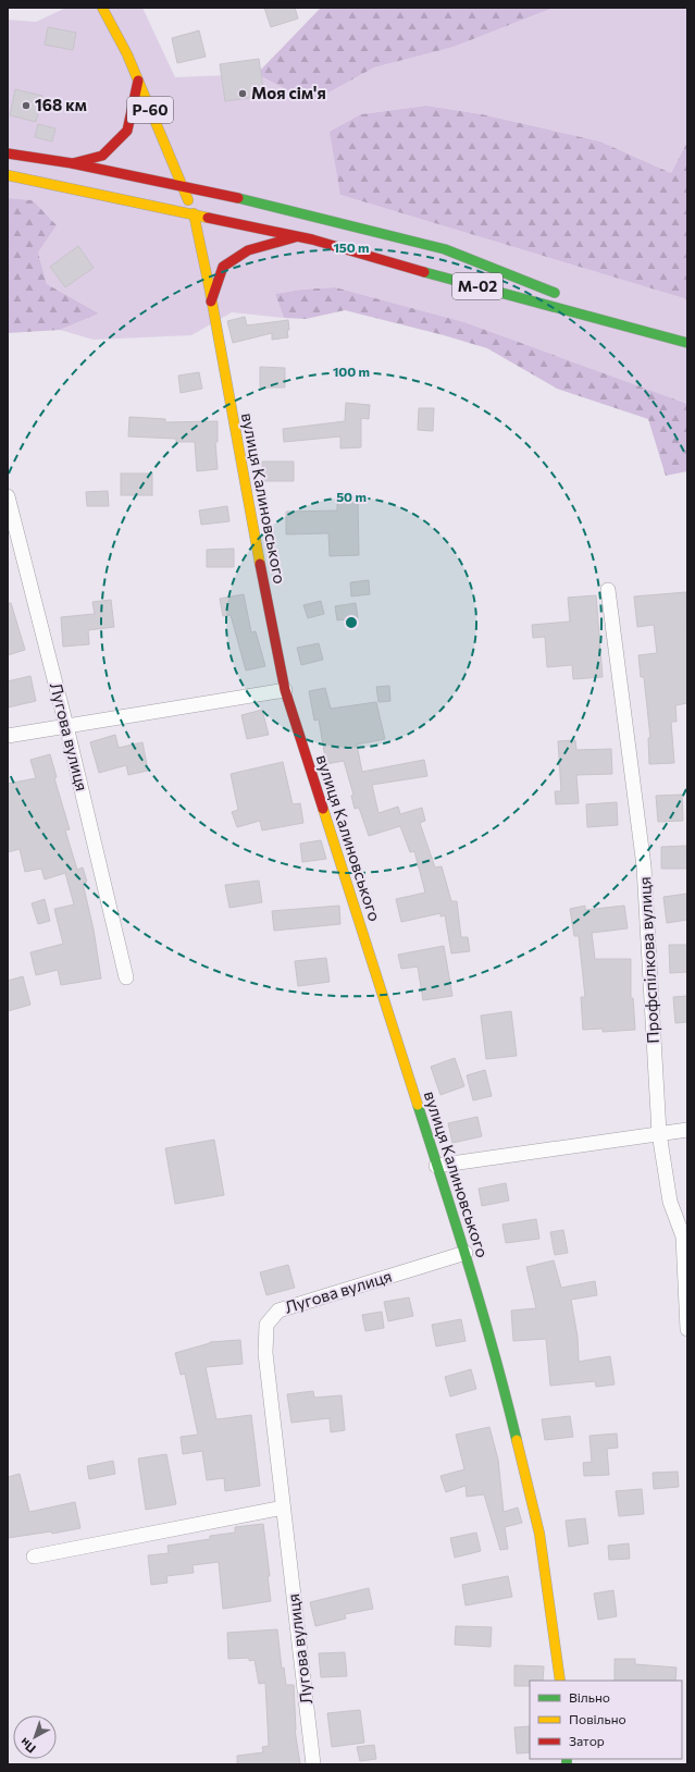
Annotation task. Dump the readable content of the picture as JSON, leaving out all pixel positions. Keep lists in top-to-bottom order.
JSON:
{
  "streets": {
    "main road": ["Р-60", "М-02", "вулиця Калиновського"],
    "street": ["Лугова вулиця", "Профспілкова вулиця"]
  },
  "crossings": [
    ["М-02", "вулиця Калиновського"],
    ["вулиця Калиновського", "Лугова вулиця"]
  ],
  "places": ["Моя сім'я", "168 км"],
  "legend": ["Вільно", "Повільно", "Затор"],
  "north": "bottom left",
  "rings": ["150 m", "100 m", "50 m"]
}
